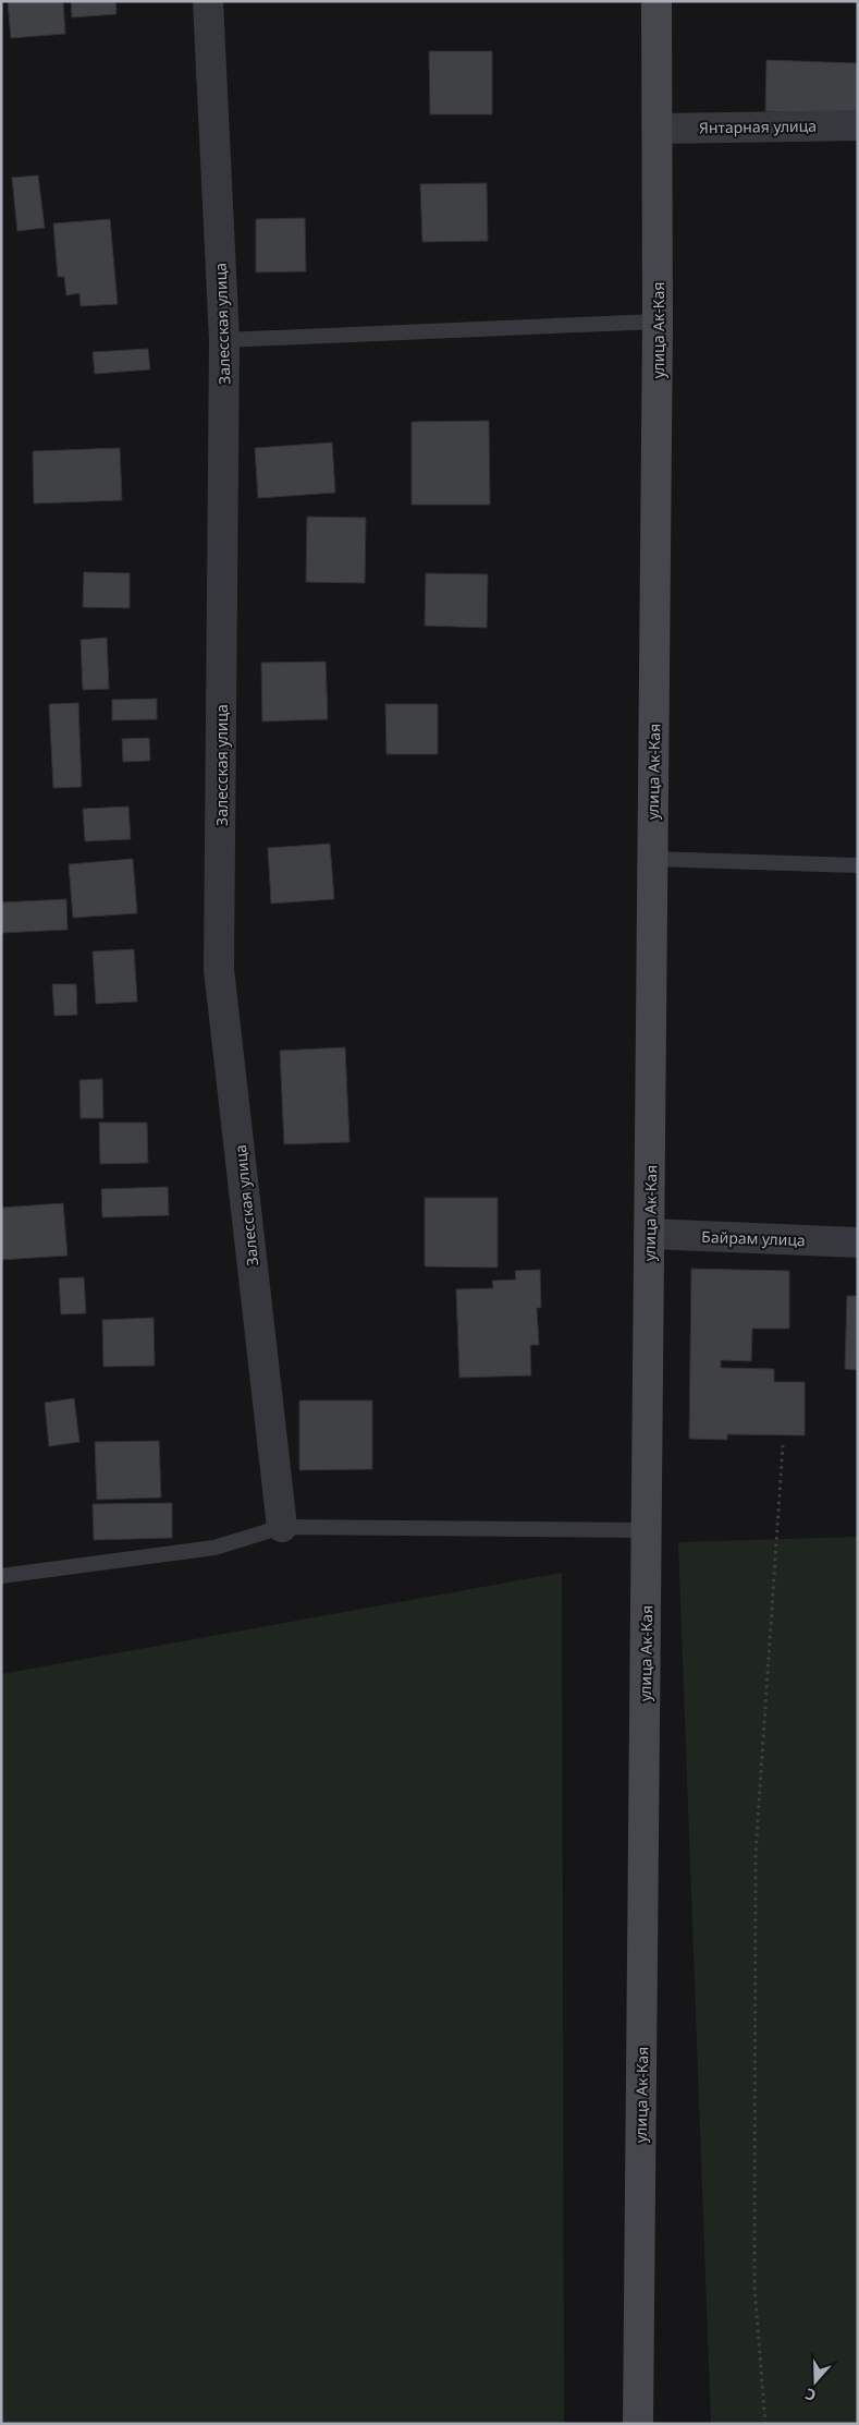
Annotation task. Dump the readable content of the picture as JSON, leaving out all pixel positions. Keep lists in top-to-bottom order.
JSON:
{
  "streets": {
    "main road": ["улица Ак-Кая"],
    "street": ["Янтарная улица", "Залесская улица", "Байрам улица"]
  },
  "crossings": [
    ["Янтарная улица", "улица Ак-Кая"],
    ["улица Ак-Кая", "Байрам улица"]
  ],
  "north": "bottom"
}
